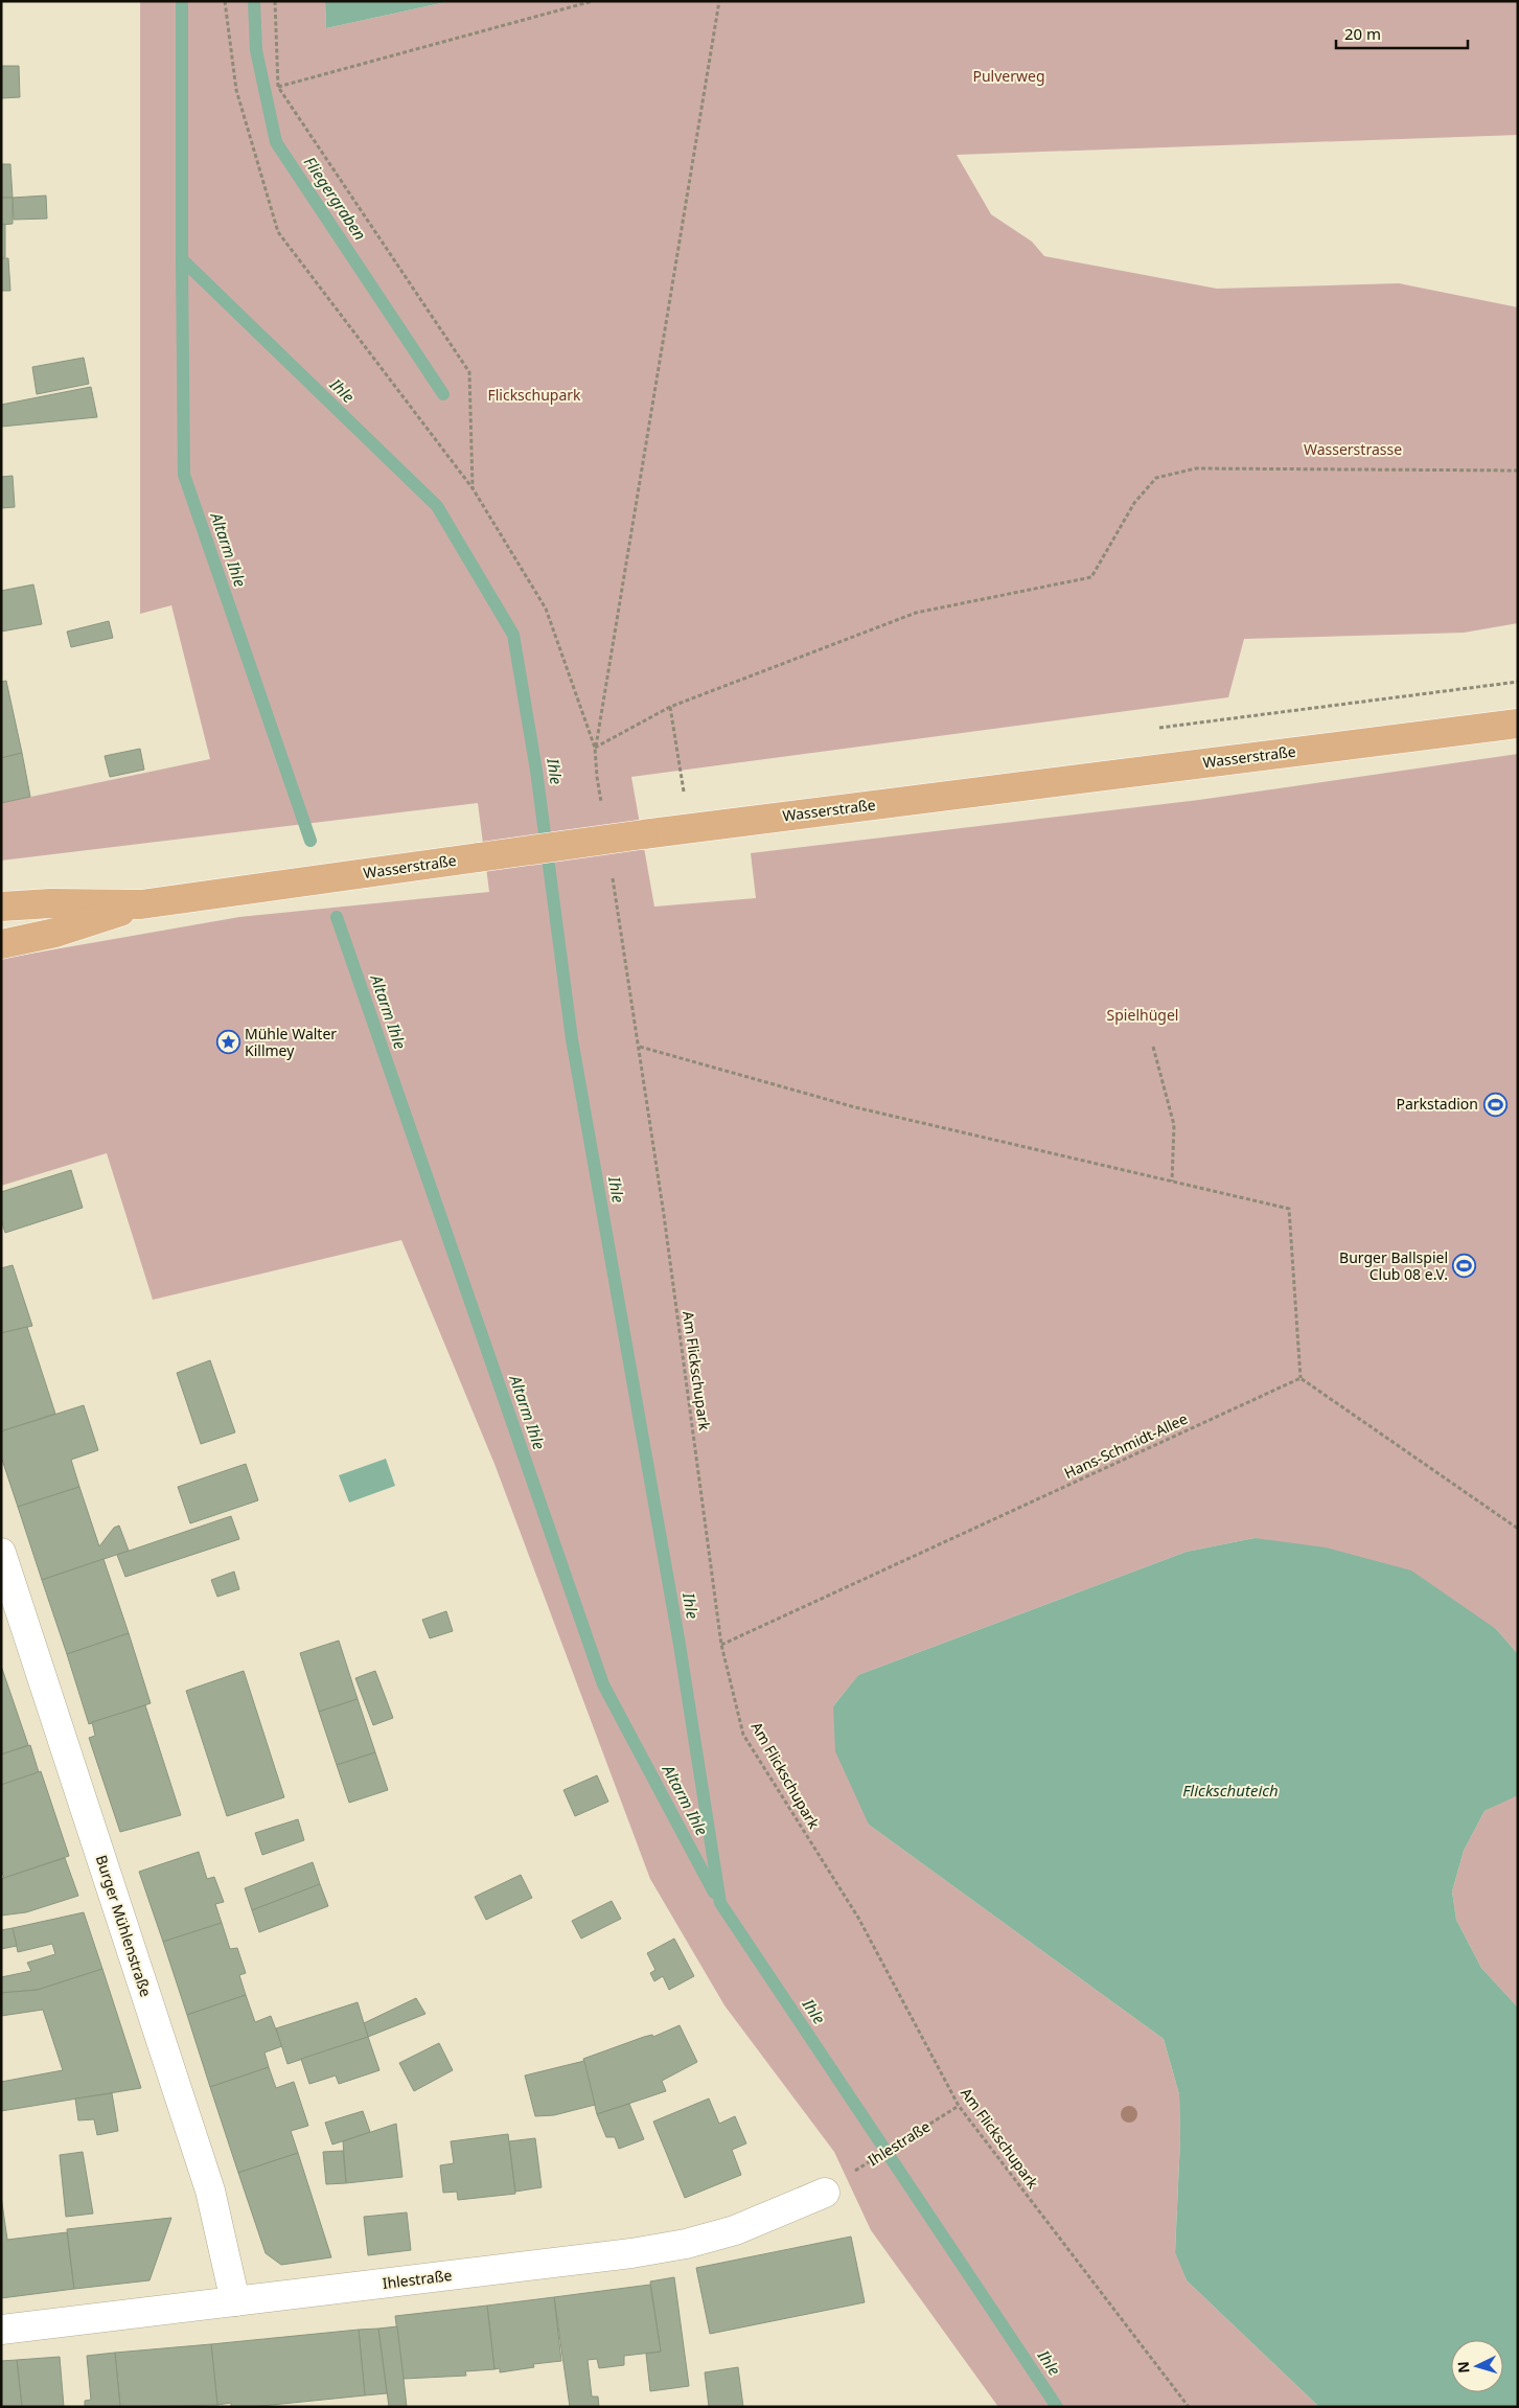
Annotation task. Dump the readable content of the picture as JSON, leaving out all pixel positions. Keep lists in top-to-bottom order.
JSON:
{
  "streets": {
    "main road": ["Wasserstraße"],
    "street": ["Burger Mühlenstraße", "Ihlestraße"],
    "path": ["Am Flickschupark", "Hans-Schmidt-Allee"]
  },
  "crossings": [
    ["Am Flickschupark", "Hans-Schmidt-Allee"],
    ["Am Flickschupark", "Ihlestraße"],
    ["Burger Mühlenstraße", "Ihlestraße"]
  ],
  "water": [
    "Fliegergraben",
    "Ihle",
    "Altarm Ihle",
    "Flickschuteich"
  ],
  "parks": [
    "Pulverweg",
    "Flickschupark",
    "Wasserstrasse",
    "Spielhügel"
  ],
  "places": {
    "place": ["Mühle Walter Killmey"],
    "sports": ["Parkstadion", "Burger Ballspiel Club 08 e.V."]
  },
  "scale_bar": "20 m",
  "north": "left"
}
